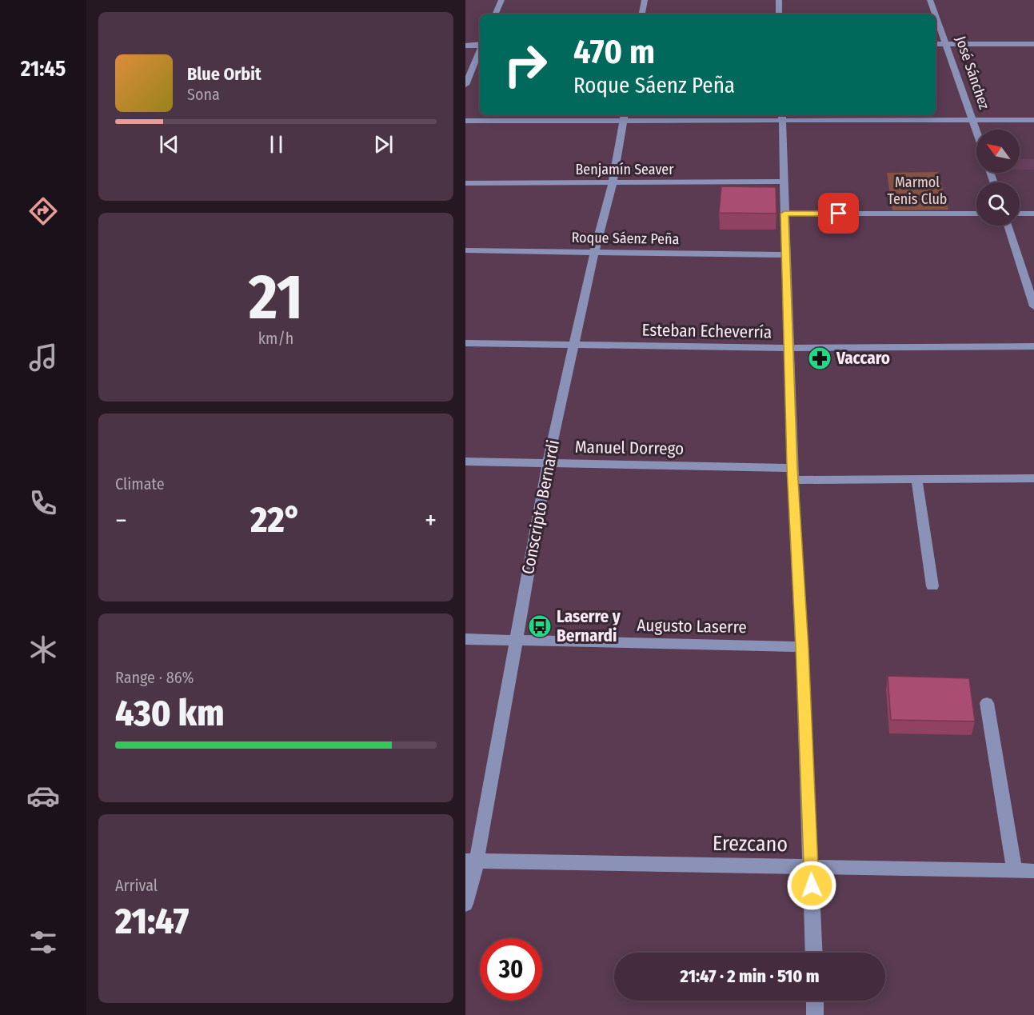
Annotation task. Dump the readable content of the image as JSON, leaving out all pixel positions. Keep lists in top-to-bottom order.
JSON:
{
  "streets": {
    "street": [
      "José Sánchez",
      "Benjamín Seaver",
      "Roque Sáenz Peña",
      "Esteban Echeverría",
      "Manuel Dorrego",
      "Conscripto Bernardi",
      "Augusto Laserre",
      "Erezcano"
    ]
  },
  "crossings": [
    ["Benjamín Seaver", "Conscripto Bernardi"],
    ["Roque Sáenz Peña", "Conscripto Bernardi"],
    ["Esteban Echeverría", "Conscripto Bernardi"],
    ["Manuel Dorrego", "Conscripto Bernardi"],
    ["Conscripto Bernardi", "Augusto Laserre"],
    ["Conscripto Bernardi", "Erezcano"]
  ],
  "parks": ["Marmol Tenis Club"],
  "places": {
    "pharmacy": ["Vaccaro"],
    "bus stop": ["Laserre y Bernardi"]
  },
  "north": "top left",
  "page": {
    "tabs": "21:45",
    "turn": ["470 m", "Roque Sáenz Peña"],
    "song": ["Blue Orbit", "Sona"],
    "tile": [
      ["21", "km/h"],
      "Climate",
      ["Range · 86%", "430 km"],
      ["Arrival", "21:47"]
    ],
    "heat": ["−", "22°", "+"],
    "limit": "30",
    "trip": "21:47 · 2 min · 510 m"
  }
}
